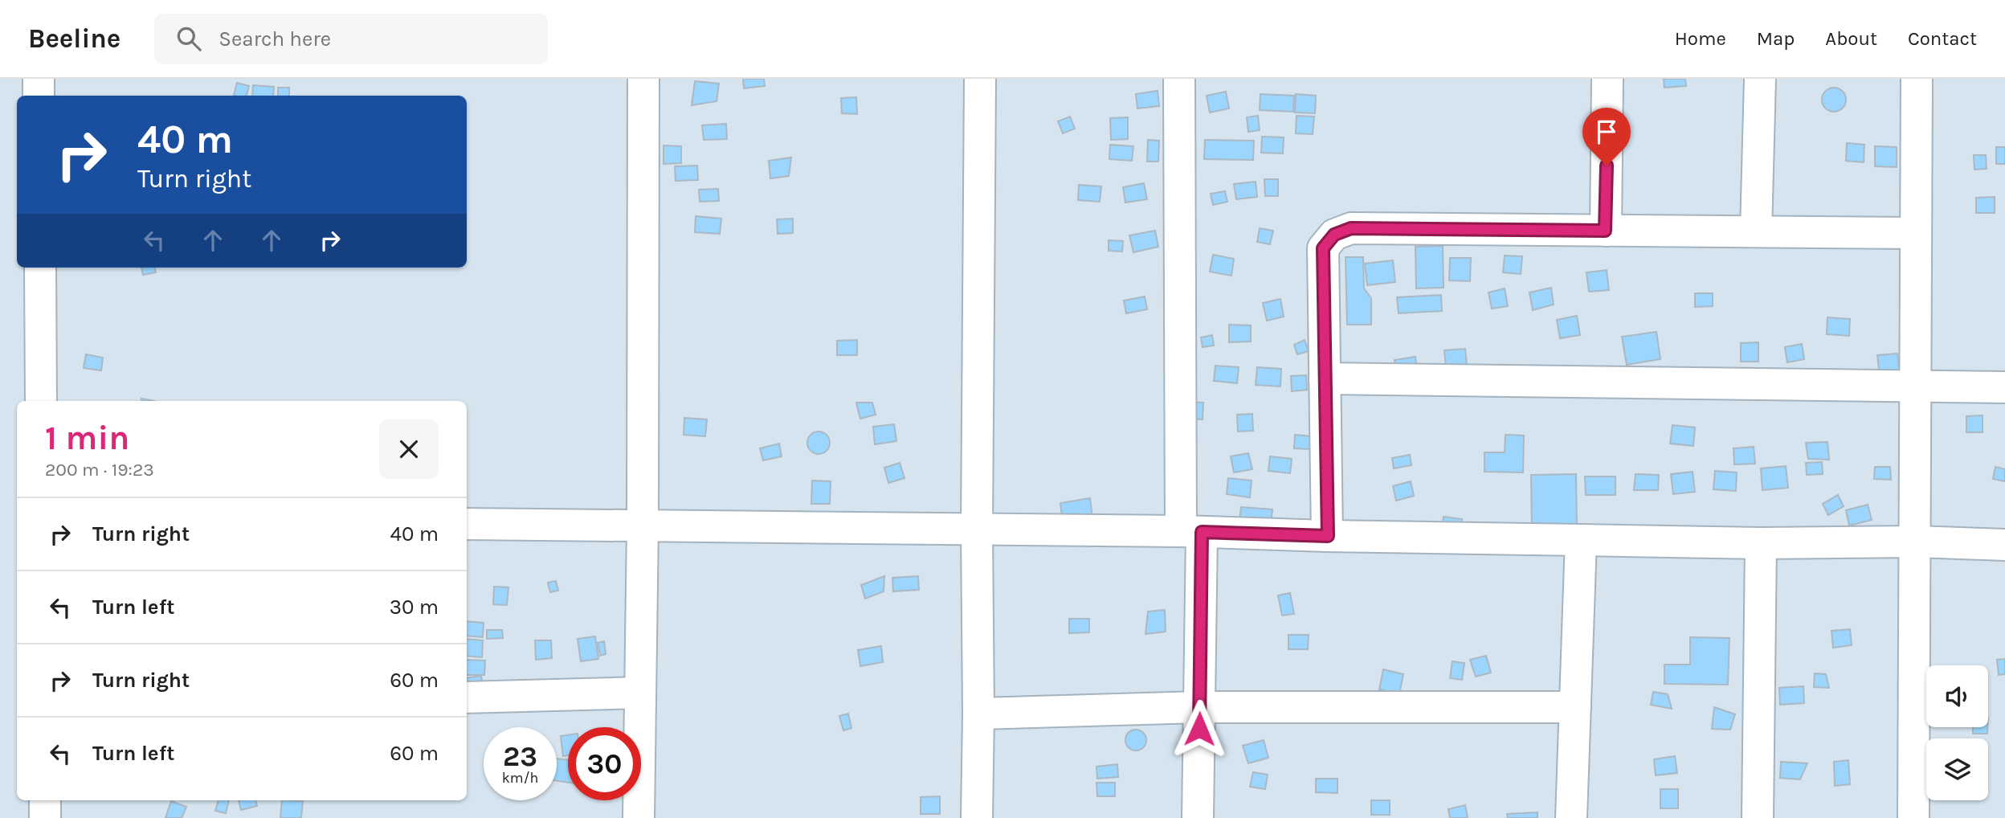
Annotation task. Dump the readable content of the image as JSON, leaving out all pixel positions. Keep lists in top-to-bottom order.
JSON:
{
  "page": {
    "header": "Beeline",
    "search": "Search here",
    "nav": [
      "Home",
      "Map",
      "About",
      "Contact"
    ],
    "turn": ["40 m", "Turn right"],
    "heading": ["1 min", "200 m · 19:23"],
    "list": [
      {
        "name": "Turn right",
        "value": "40 m"
      },
      {
        "name": "Turn left",
        "value": "30 m"
      },
      {
        "name": "Turn right",
        "value": "60 m"
      },
      {
        "name": "Turn left",
        "value": "60 m"
      }
    ],
    "speed": "23 km/h",
    "limit": "30"
  }
}
